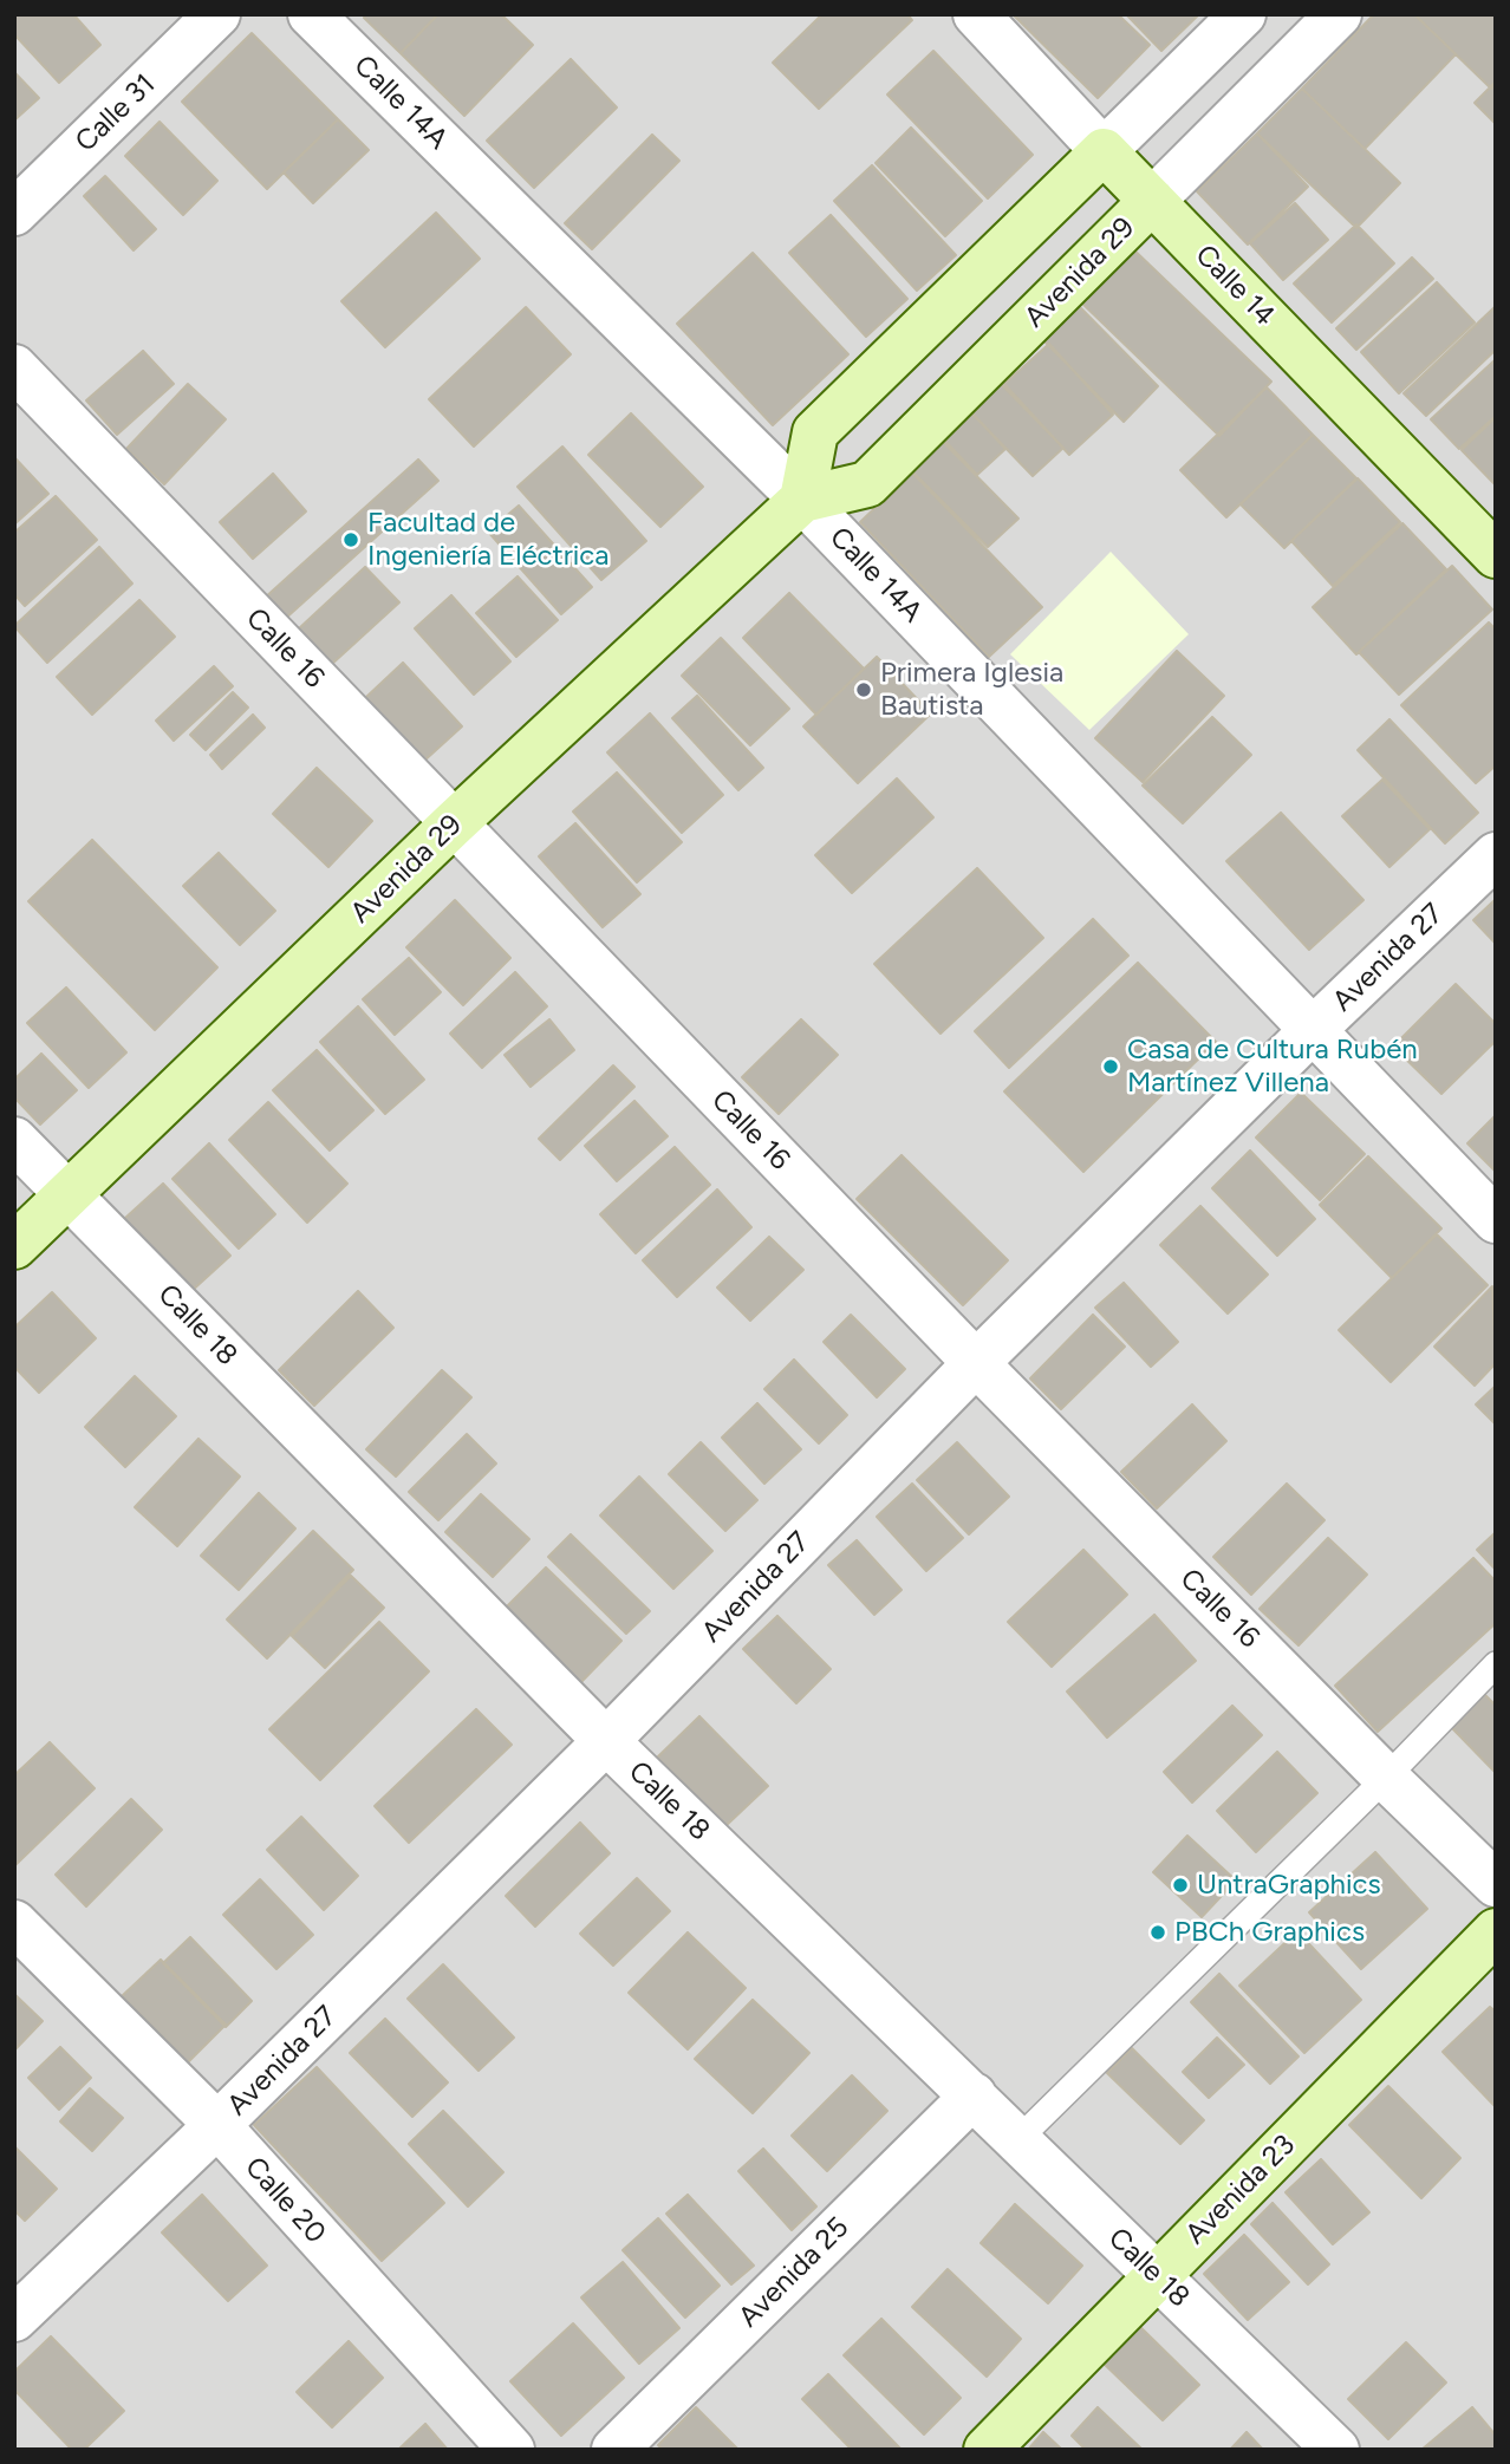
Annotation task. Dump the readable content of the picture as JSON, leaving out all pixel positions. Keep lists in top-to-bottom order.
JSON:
{
  "streets": {
    "street": [
      "Calle 14A",
      "Calle 31",
      "Avenida 29",
      "Calle 14",
      "Calle 16",
      "Avenida 27",
      "Calle 18",
      "Avenida 23",
      "Calle 20",
      "Avenida 25"
    ]
  },
  "crossings": [
    ["Calle 14A", "Avenida 29"],
    ["Calle 14A", "Avenida 27"],
    ["Avenida 29", "Calle 14"],
    ["Avenida 29", "Calle 16"],
    ["Avenida 29", "Calle 18"],
    ["Calle 16", "Avenida 27"],
    ["Avenida 27", "Calle 18"],
    ["Avenida 27", "Calle 20"],
    ["Calle 18", "Avenida 23"],
    ["Calle 18", "Avenida 25"]
  ],
  "places": [
    "Facultad de Ingeniería Eléctrica",
    "Primera Iglesia Bautista",
    "Casa de Cultura Rubén Martínez Villena",
    "UntraGraphics",
    "PBCh Graphics"
  ]
}
